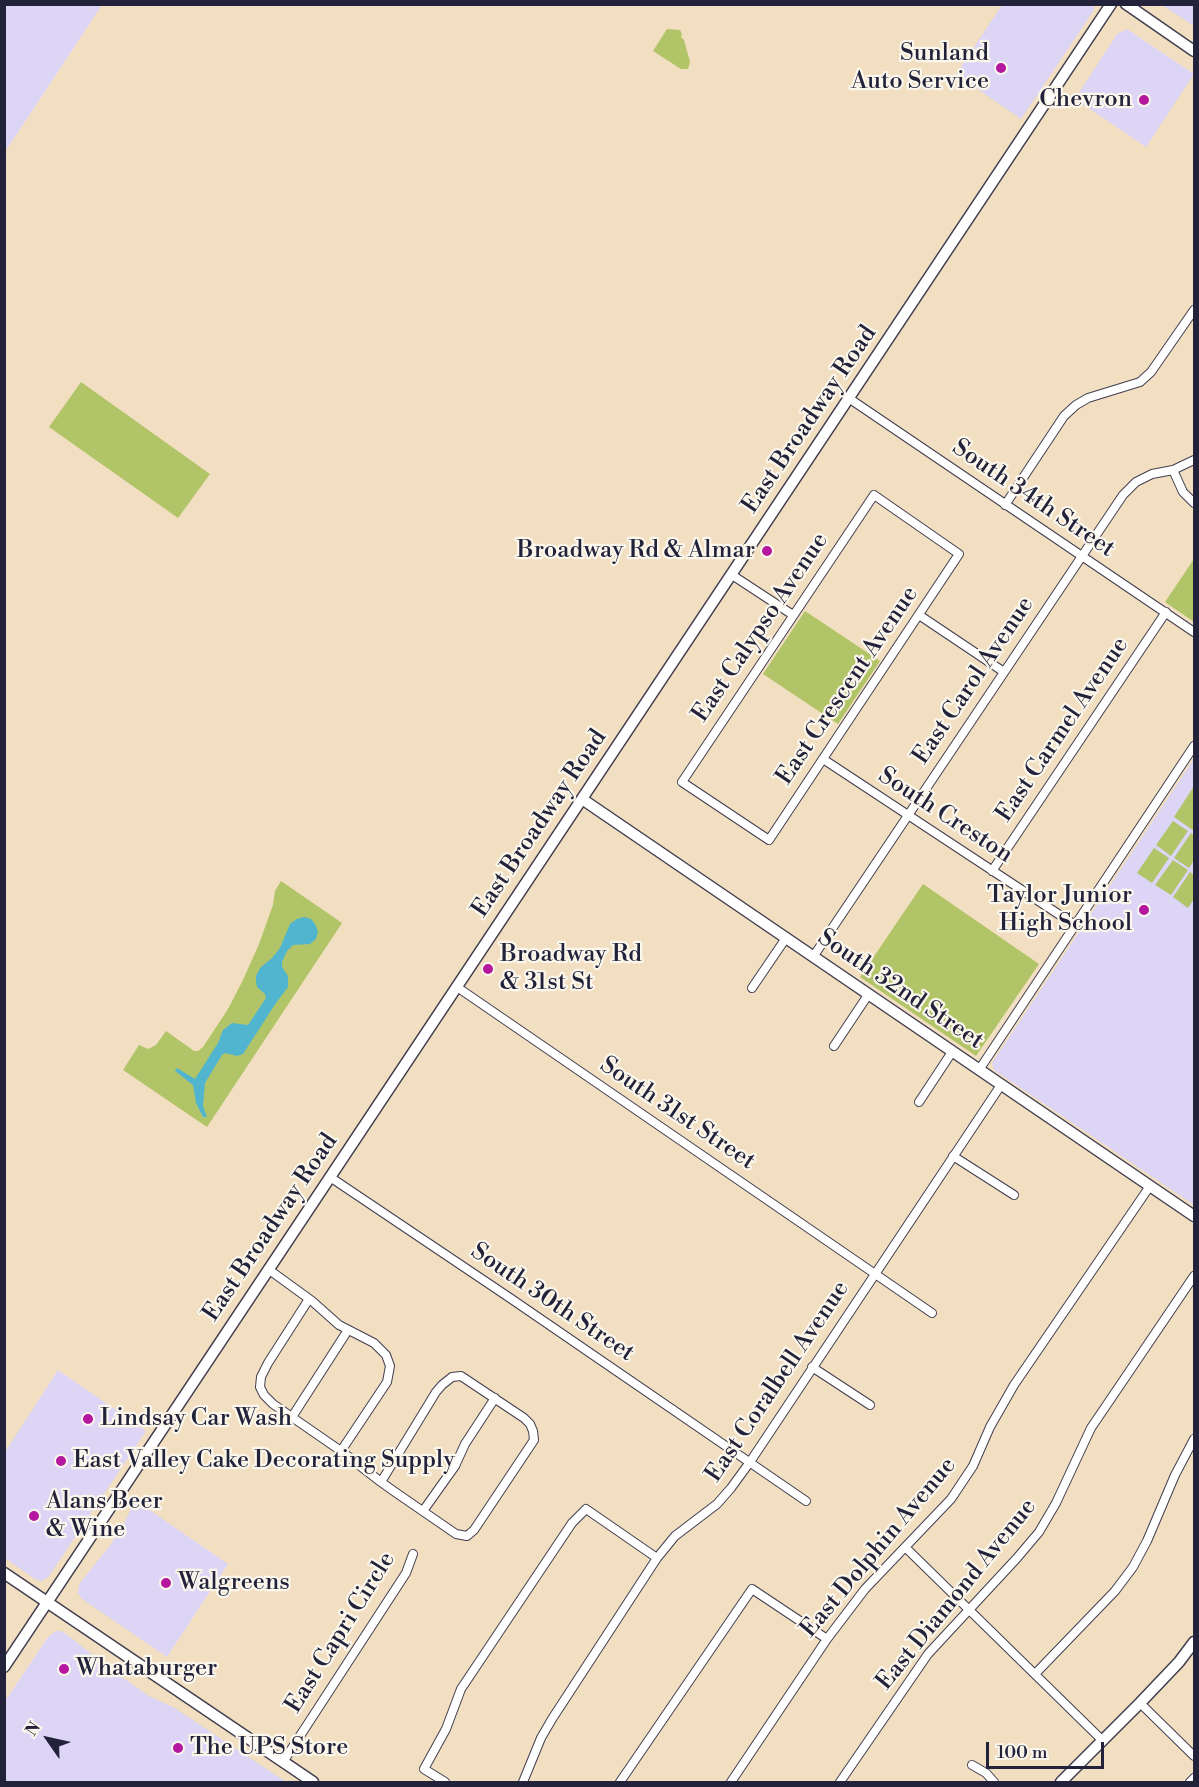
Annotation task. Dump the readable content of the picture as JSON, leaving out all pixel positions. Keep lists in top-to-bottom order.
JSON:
{
  "streets": {
    "main road": ["East Broadway Road", "South 32nd Street"],
    "street": [
      "South 34th Street",
      "East Calypso Avenue",
      "East Carol Avenue",
      "East Crescent Avenue",
      "East Carmel Avenue",
      "South Creston",
      "South 31st Street",
      "South 30th Street",
      "East Coralbell Avenue",
      "East Dolphin Avenue",
      "East Diamond Avenue",
      "East Capri Circle"
    ]
  },
  "crossings": [
    ["East Broadway Road", "South 34th Street"],
    ["East Broadway Road", "South 32nd Street"],
    ["East Broadway Road", "South 31st Street"],
    ["East Broadway Road", "South 30th Street"],
    ["South 34th Street", "East Carol Avenue"],
    ["South 34th Street", "East Carmel Avenue"],
    ["East Calypso Avenue", "East Crescent Avenue"],
    ["East Carol Avenue", "South Creston"],
    ["East Carol Avenue", "South 32nd Street"],
    ["East Crescent Avenue", "South Creston"],
    ["East Carmel Avenue", "South Creston"],
    ["South 32nd Street", "East Coralbell Avenue"],
    ["South 32nd Street", "East Dolphin Avenue"],
    ["South 31st Street", "East Coralbell Avenue"],
    ["South 30th Street", "East Coralbell Avenue"]
  ],
  "places": [
    "Sunland Auto Service",
    "Chevron",
    "Broadway Rd & Almar",
    "Taylor Junior High School",
    "Broadway Rd & 31st St",
    "Lindsay Car Wash",
    "East Valley Cake Decorating Supply",
    "Alans Beer & Wine",
    "Walgreens",
    "Whataburger",
    "The UPS Store"
  ],
  "scale_bar": "100 m",
  "north": "top left"
}
